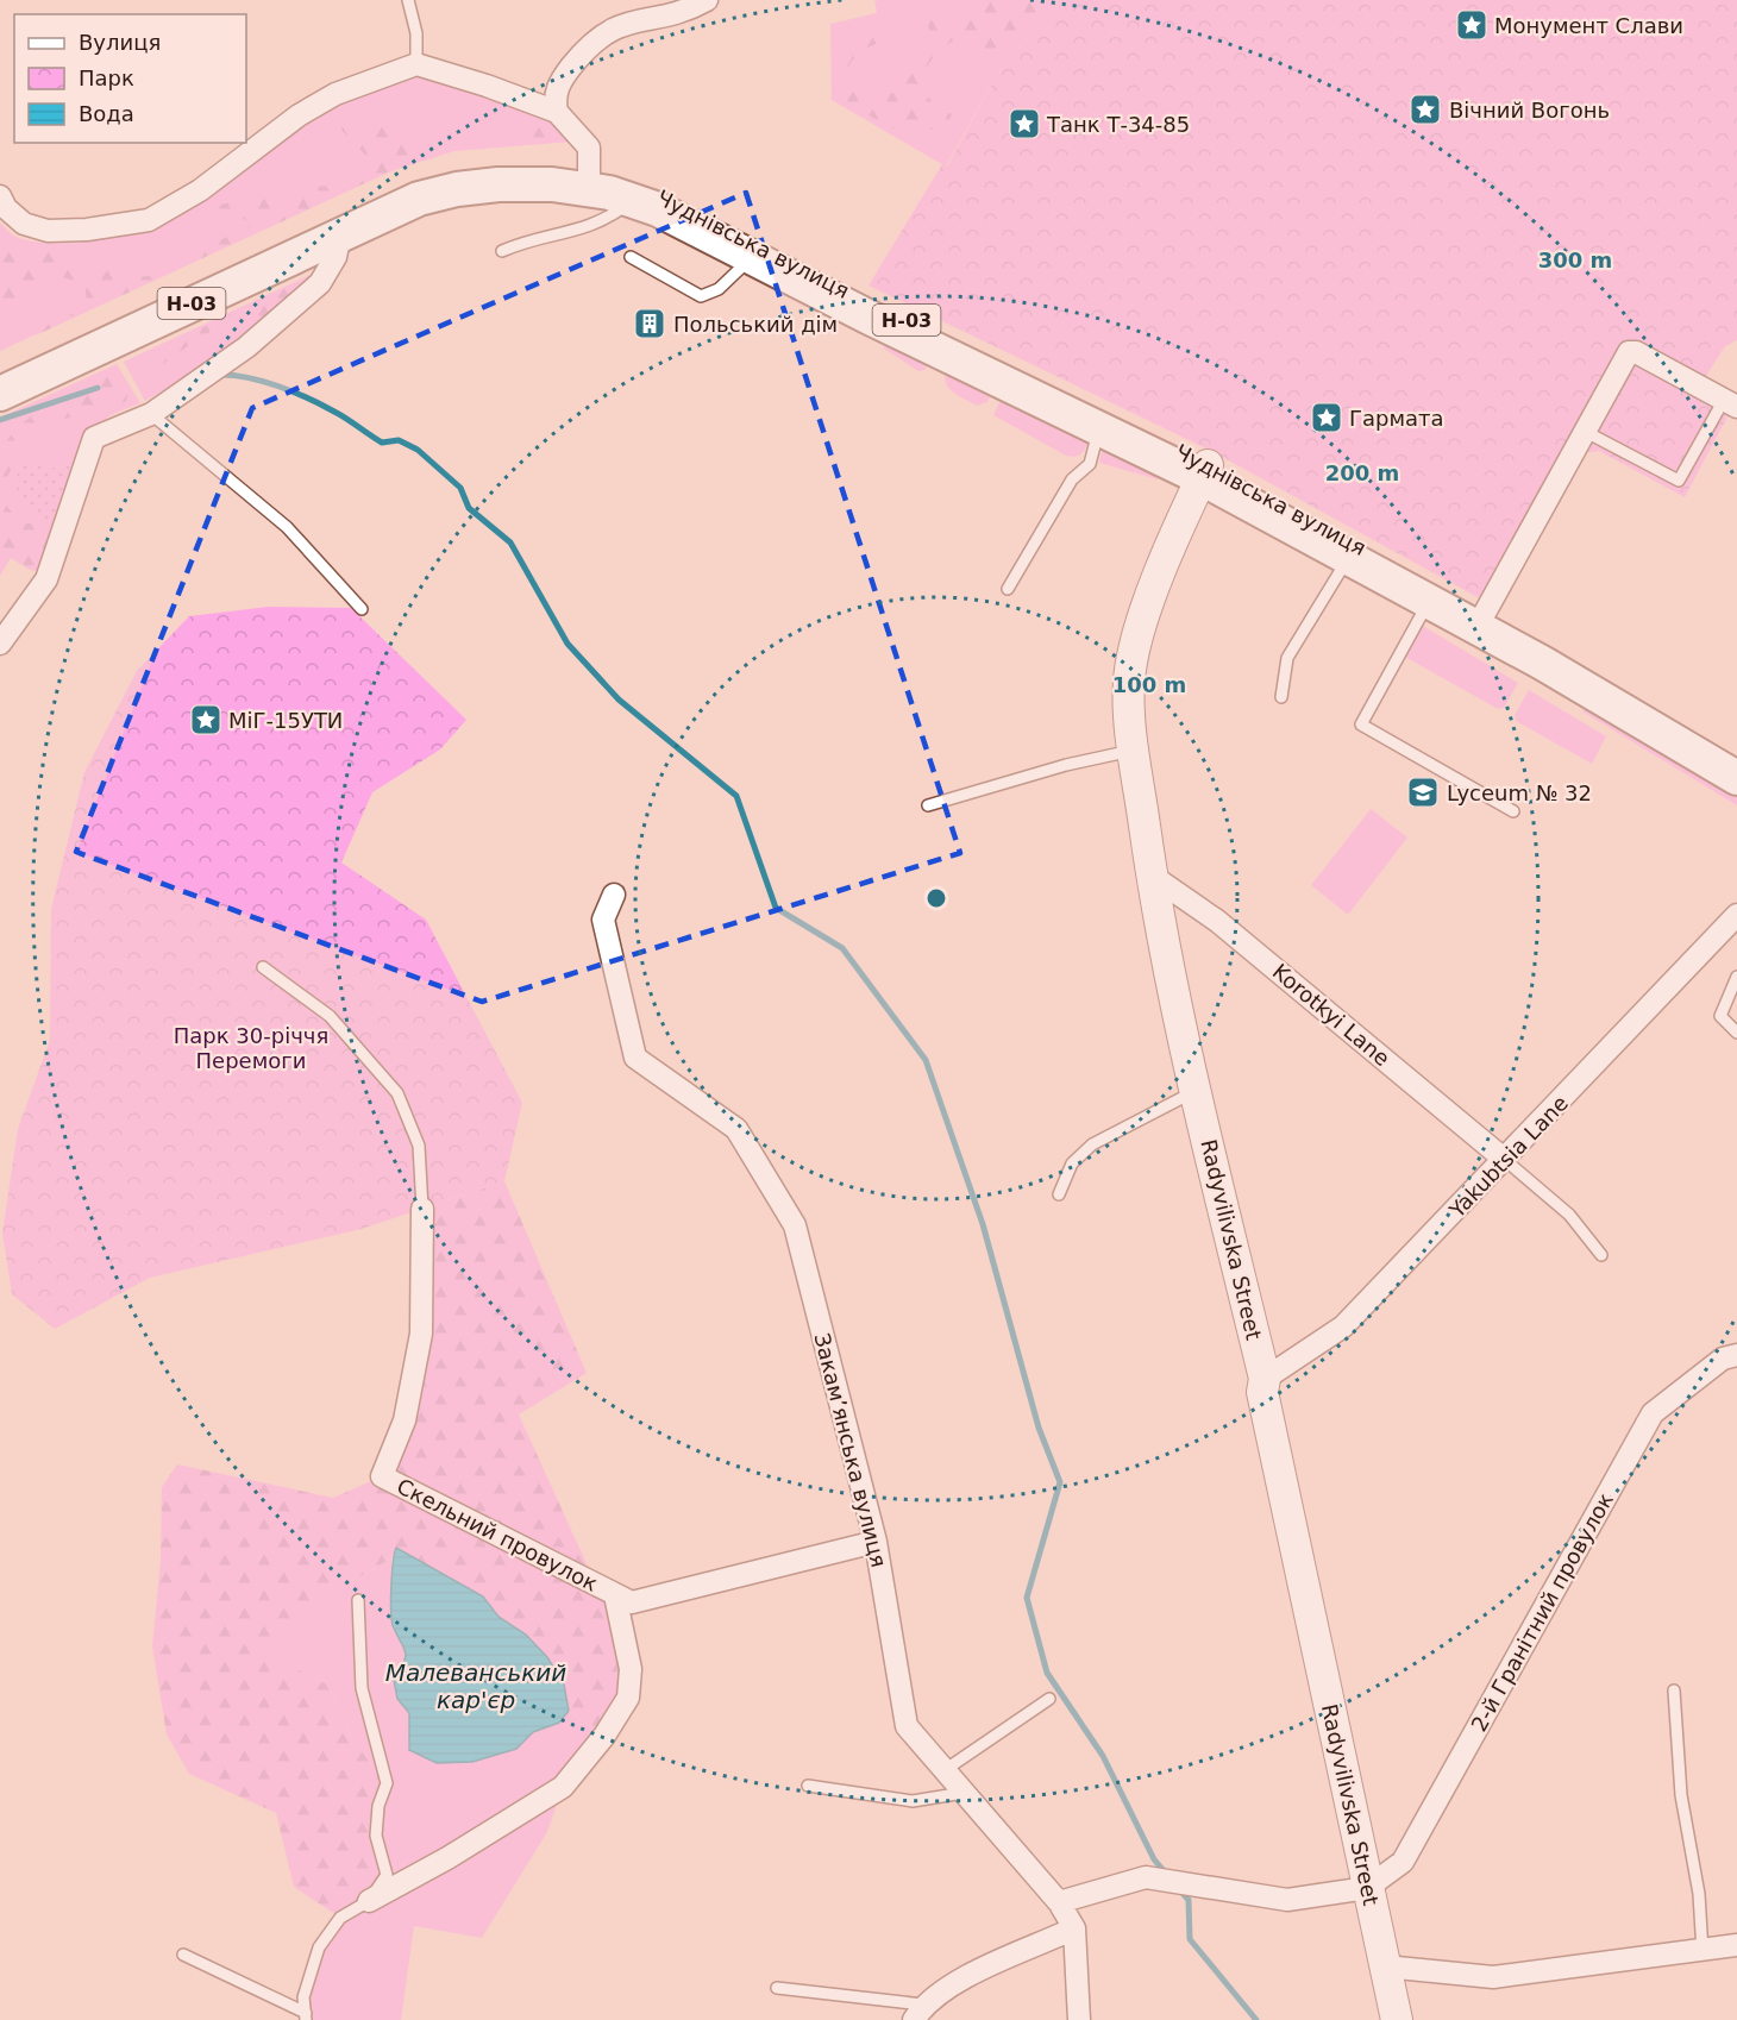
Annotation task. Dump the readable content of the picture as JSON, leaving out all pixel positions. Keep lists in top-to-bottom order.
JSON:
{
  "streets": {
    "main road": ["Чуднівська вулиця", "Н-03"],
    "street": [
      "Korotkyi Lane",
      "Yakubtsia Lane",
      "Radyvilivska Street",
      "Закамʼянська вулиця",
      "Скельний провулок",
      "2-й Гранітний провулок"
    ]
  },
  "crossings": [
    ["Чуднівська вулиця", "Н-03"],
    ["Чуднівська вулиця", "Radyvilivska Street"],
    ["Korotkyi Lane", "Yakubtsia Lane"],
    ["Korotkyi Lane", "Radyvilivska Street"],
    ["Yakubtsia Lane", "Radyvilivska Street"],
    ["Radyvilivska Street", "2-й Гранітний провулок"],
    ["Закамʼянська вулиця", "Скельний провулок"]
  ],
  "water": ["Малеванський кар'єр"],
  "parks": ["Парк 30-річчя Перемоги"],
  "places": {
    "place": [
      "Монумент Слави",
      "Вічний Вогонь",
      "Танк Т-34-85",
      "Гармата",
      "МіГ-15УТИ"
    ],
    "building": ["Польський дім"],
    "school or university": ["Lyceum № 32"]
  },
  "legend": ["Вулиця", "Парк", "Вода"],
  "rings": ["300 m", "200 m", "100 m"]
}
